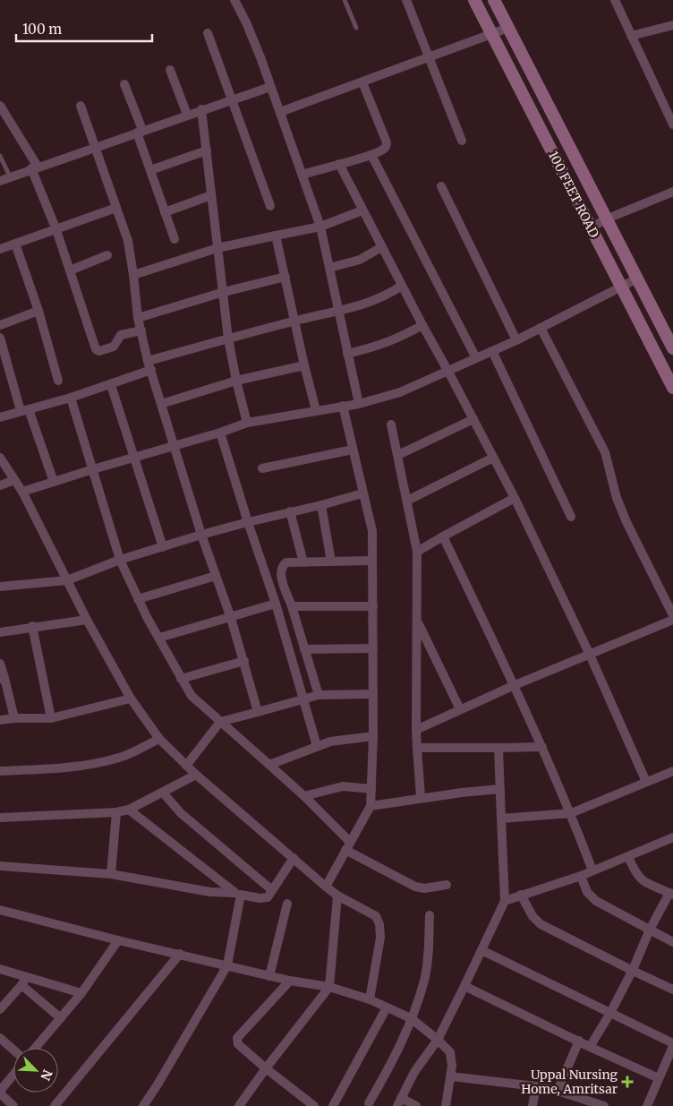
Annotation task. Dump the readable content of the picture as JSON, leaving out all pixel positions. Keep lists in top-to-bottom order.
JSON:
{
  "streets": {
    "main road": ["100 FEET ROAD"]
  },
  "places": {
    "health": ["Uppal Nursing Home, Amritsar"]
  },
  "scale_bar": "100 m",
  "north": "bottom right"
}
